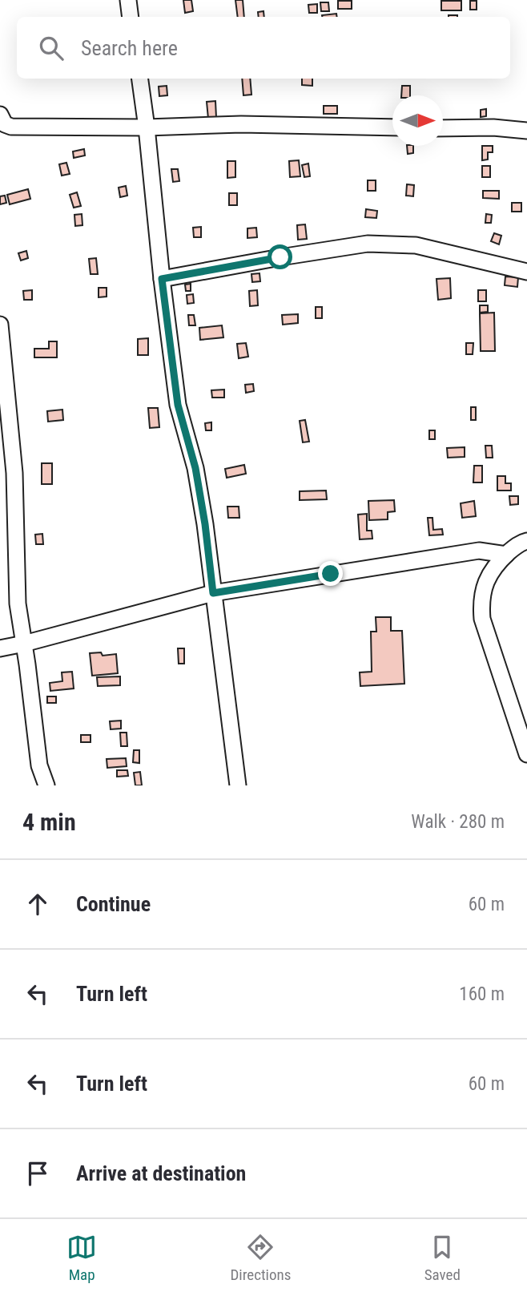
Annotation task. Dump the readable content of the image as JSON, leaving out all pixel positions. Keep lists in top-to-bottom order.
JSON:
{
  "north": "right",
  "page": {
    "search": "Search here",
    "heading": ["4 min", "Walk · 280 m"],
    "list": [
      ["Continue", "60 m"],
      ["Turn left", "160 m"],
      ["Turn left", "60 m"],
      "Arrive at destination"
    ],
    "nav": ["Map", "Directions", "Saved"]
  }
}
